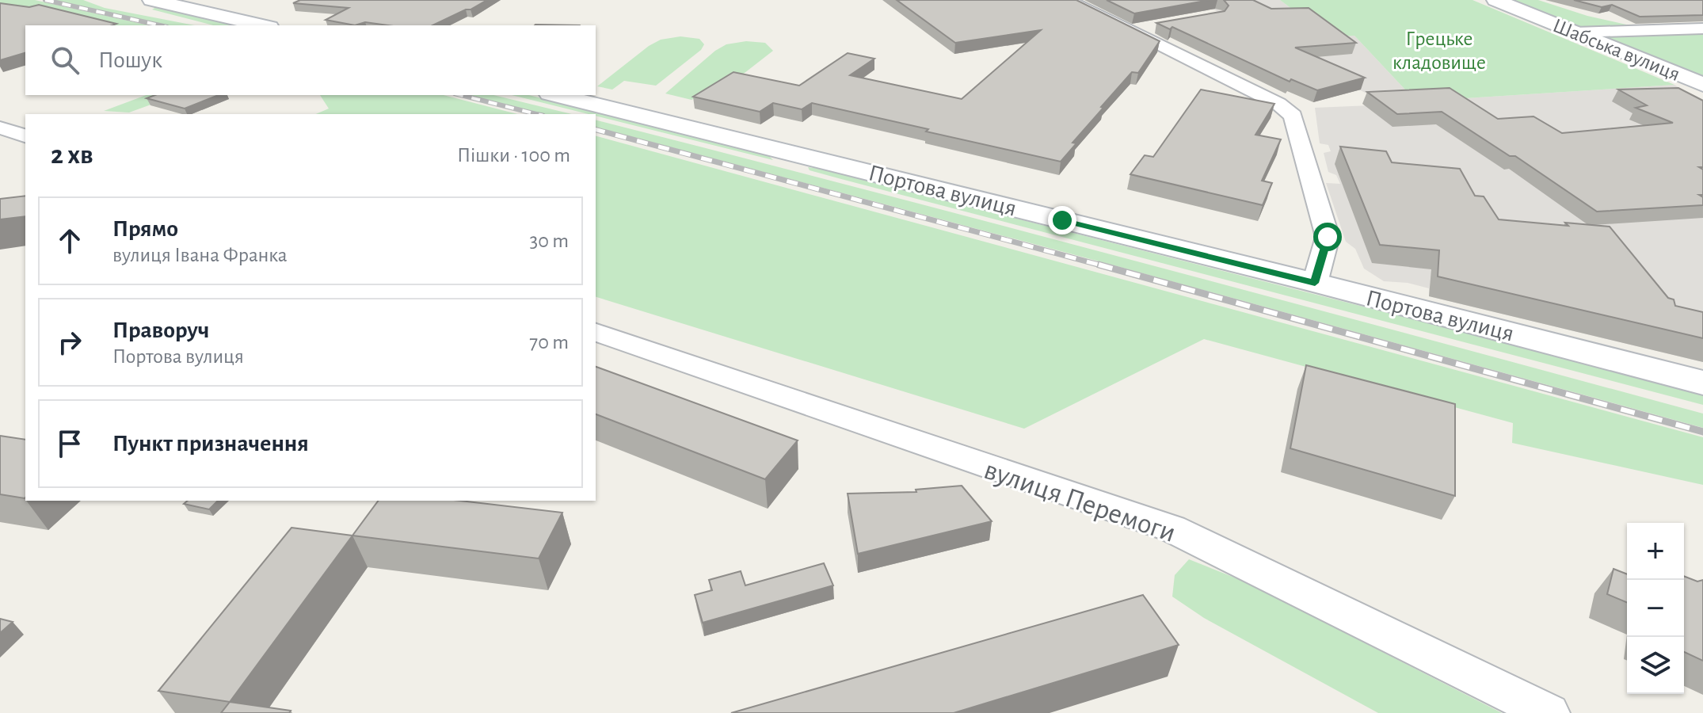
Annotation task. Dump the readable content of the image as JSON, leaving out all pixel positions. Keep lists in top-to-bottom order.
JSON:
{
  "streets": {
    "main road": ["Шабська вулиця", "Портова вулиця"],
    "street": ["вулиця Перемоги"]
  },
  "parks": ["Грецьке кладовище"],
  "page": {
    "search": "Пошук",
    "heading": ["2 хв", "Пішки · 100 m"],
    "list": [
      ["Прямо", "вулиця Івана Франка", "30 m"],
      ["Праворуч", "Портова вулиця", "70 m"],
      "Пункт призначення"
    ],
    "map_buttons": ["+", "−"]
  }
}
